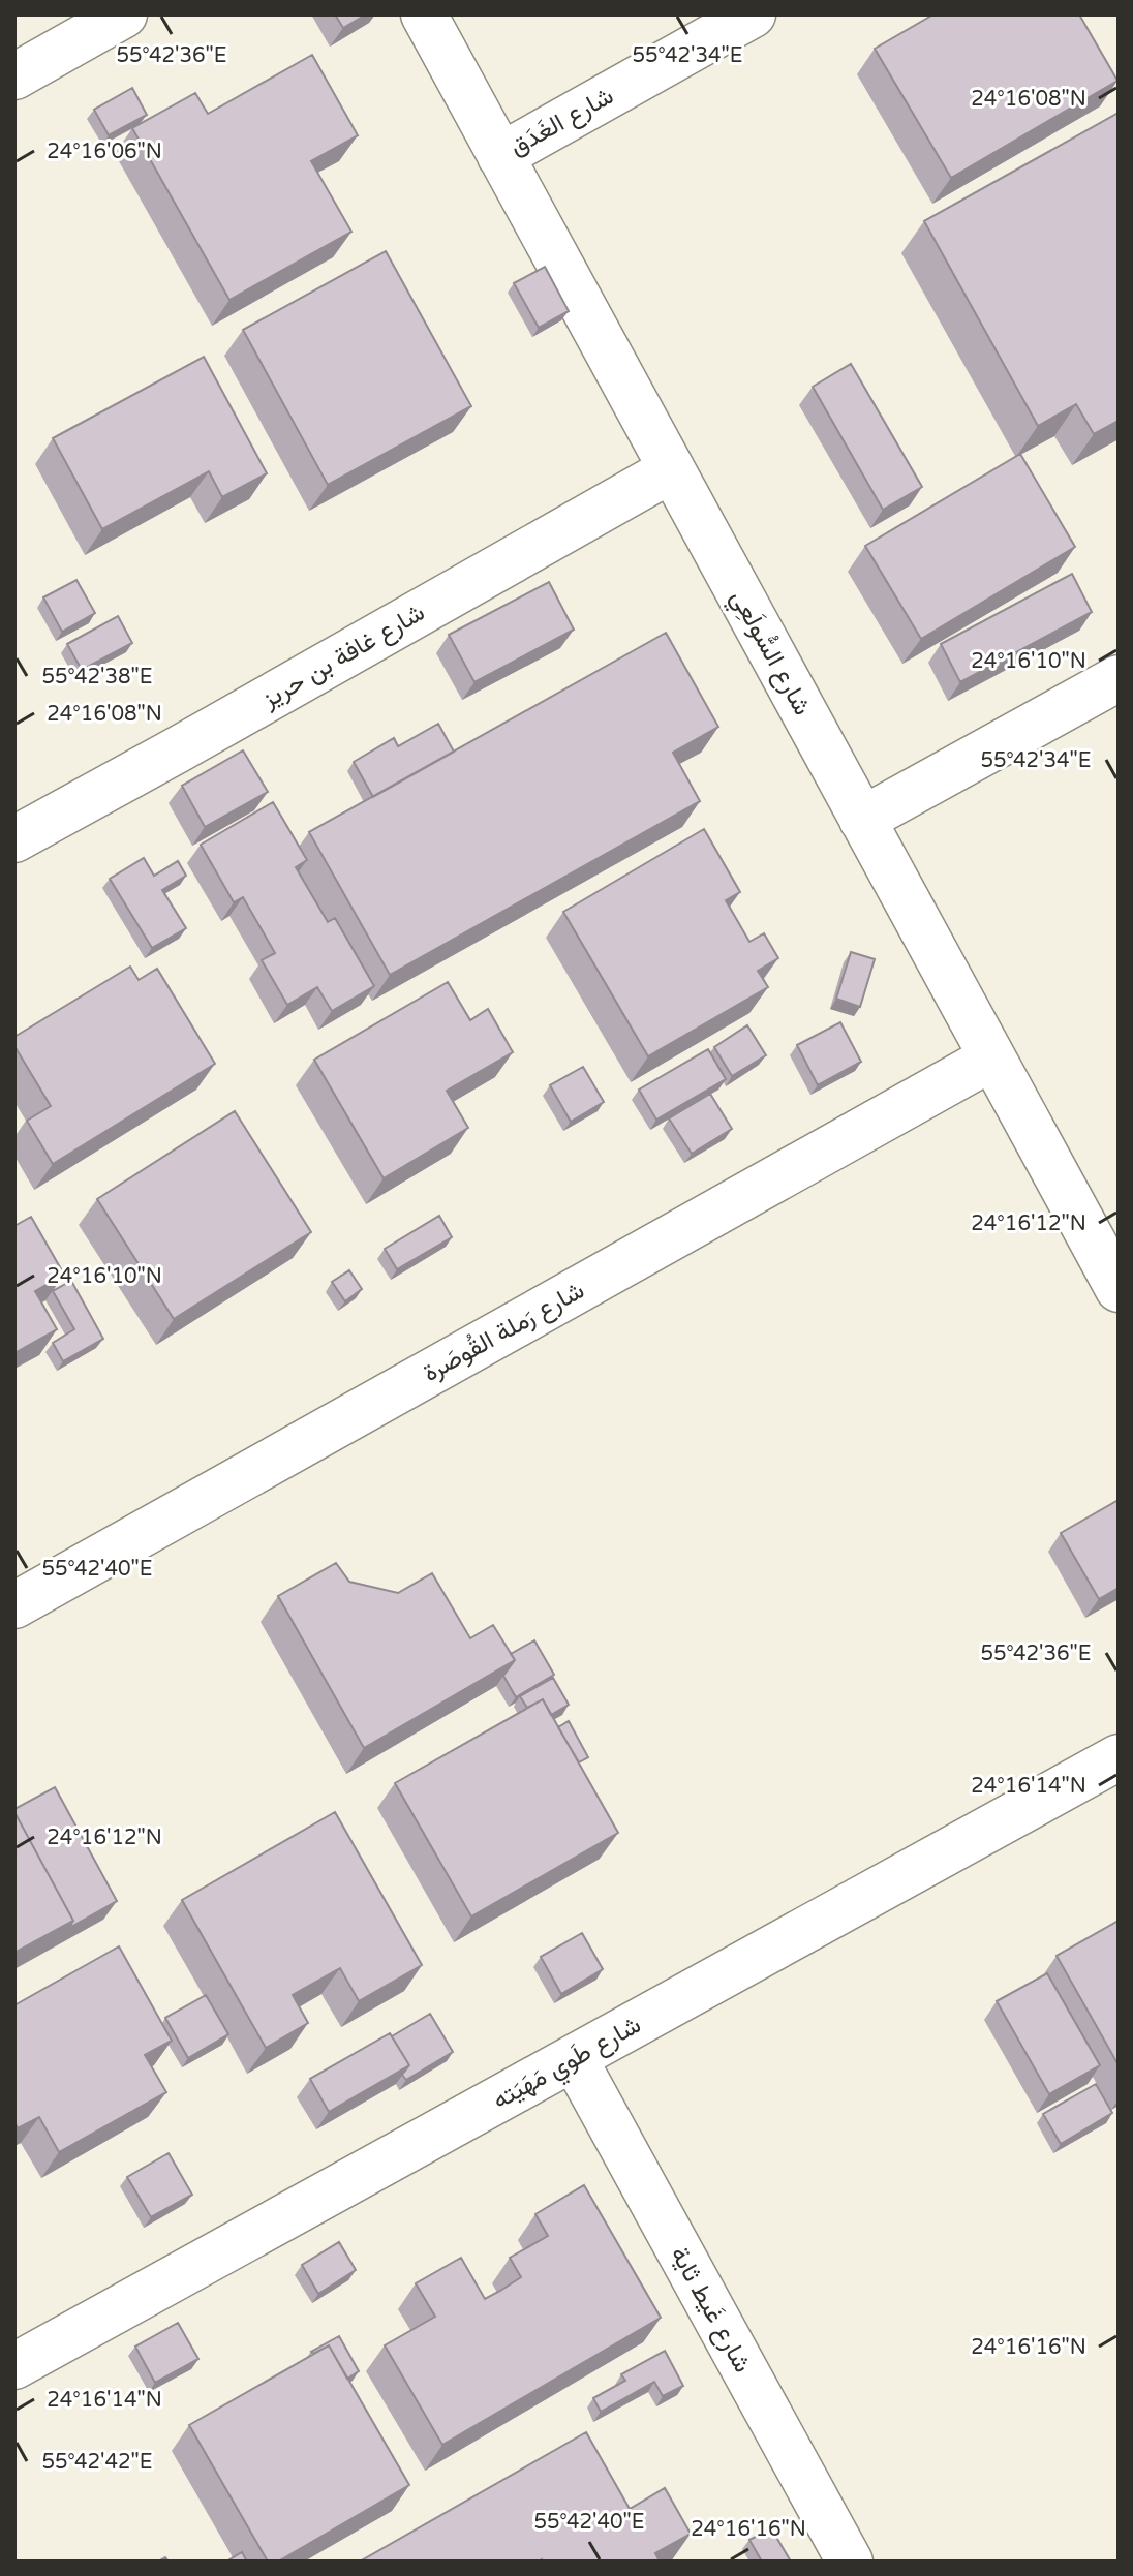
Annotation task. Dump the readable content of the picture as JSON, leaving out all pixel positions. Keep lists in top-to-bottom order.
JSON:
{
  "streets": {
    "street": [
      "شارع الغَدَق",
      "شارع السُّولَعِي",
      "شارع غافة بن حريز",
      "شارع رَملة القُوصَرة",
      "شارع طَوي مَهَيَته",
      "شارع غَيط ثاية"
    ]
  },
  "crossings": [
    ["شارع الغَدَق", "شارع السُّولَعِي"],
    ["شارع السُّولَعِي", "شارع غافة بن حريز"],
    ["شارع السُّولَعِي", "شارع رَملة القُوصَرة"],
    ["شارع طَوي مَهَيَته", "شارع غَيط ثاية"]
  ],
  "coordinates": [
    "55°42'36\"E",
    "55°42'34\"E",
    "24°16'08\"N",
    "24°16'06\"N",
    "24°16'10\"N",
    "55°42'38\"E",
    "24°16'12\"N",
    "55°42'40\"E",
    "24°16'14\"N",
    "24°16'16\"N",
    "55°42'42\"E"
  ]
}
